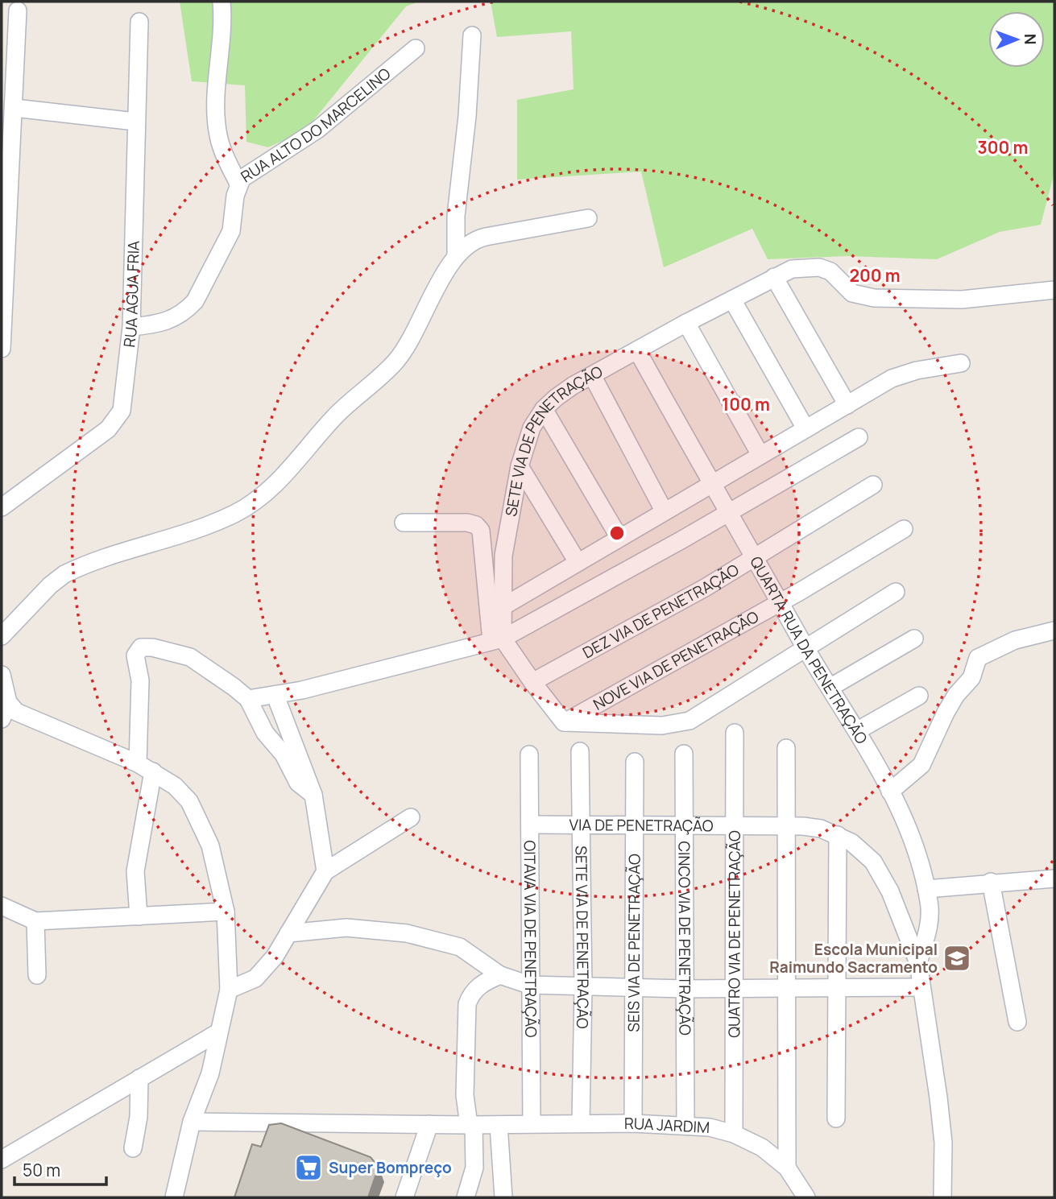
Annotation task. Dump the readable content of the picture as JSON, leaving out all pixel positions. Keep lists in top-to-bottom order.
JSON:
{
  "streets": {
    "street": [
      "RUA ALTO DO MARCELINO",
      "RUA ÁGUA FRIA",
      "SETE VIA DE PENETRAÇÃO",
      "DEZ VIA DE PENETRAÇÃO",
      "QUARTA RUA DA PENETRAÇÃO",
      "NOVE VIA DE PENETRAÇÃO",
      "VIA DE PENETRAÇÃO",
      "QUATRO VIA DE PENETRAÇÃO",
      "OITAVA VIA DE PENETRAÇÃO",
      "CINCO VIA DE PENETRAÇÃO",
      "SEIS VIA DE PENETRAÇÃO",
      "RUA JARDIM"
    ]
  },
  "crossings": [
    ["RUA ALTO DO MARCELINO", "RUA ÁGUA FRIA"],
    ["SETE VIA DE PENETRAÇÃO", "QUARTA RUA DA PENETRAÇÃO"],
    ["SETE VIA DE PENETRAÇÃO", "VIA DE PENETRAÇÃO"],
    ["SETE VIA DE PENETRAÇÃO", "RUA JARDIM"],
    ["DEZ VIA DE PENETRAÇÃO", "QUARTA RUA DA PENETRAÇÃO"],
    ["QUARTA RUA DA PENETRAÇÃO", "NOVE VIA DE PENETRAÇÃO"],
    ["QUARTA RUA DA PENETRAÇÃO", "VIA DE PENETRAÇÃO"],
    ["VIA DE PENETRAÇÃO", "QUATRO VIA DE PENETRAÇÃO"],
    ["VIA DE PENETRAÇÃO", "OITAVA VIA DE PENETRAÇÃO"],
    ["VIA DE PENETRAÇÃO", "CINCO VIA DE PENETRAÇÃO"],
    ["VIA DE PENETRAÇÃO", "SEIS VIA DE PENETRAÇÃO"],
    ["QUATRO VIA DE PENETRAÇÃO", "RUA JARDIM"],
    ["OITAVA VIA DE PENETRAÇÃO", "RUA JARDIM"],
    ["CINCO VIA DE PENETRAÇÃO", "RUA JARDIM"],
    ["SEIS VIA DE PENETRAÇÃO", "RUA JARDIM"]
  ],
  "places": {
    "school or university": ["Escola Municipal Raimundo Sacramento"],
    "supermarket": ["Super Bompreço"]
  },
  "scale_bar": "50 m",
  "north": "right",
  "rings": ["300 m", "200 m", "100 m"]
}
